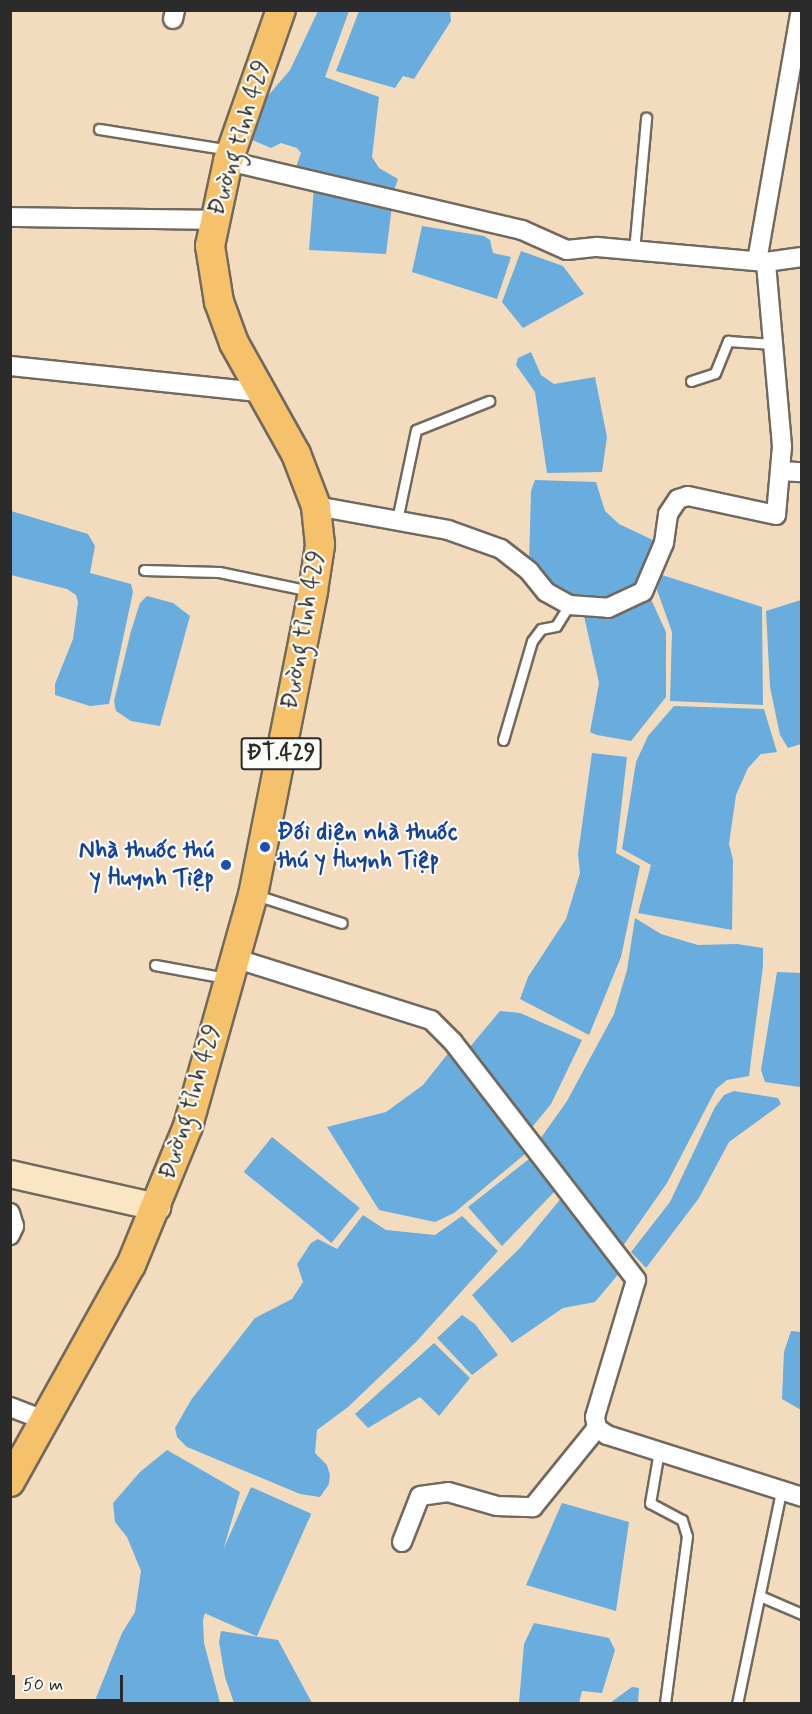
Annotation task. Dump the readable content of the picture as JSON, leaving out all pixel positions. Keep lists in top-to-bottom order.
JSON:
{
  "streets": {
    "main road": ["Đường tỉnh 429", "ĐT.429"]
  },
  "places": ["Đối diện nhà thuốc thú y Huynh Tiệp", "Nhà thuốc thú y Huynh Tiệp"],
  "scale_bar": "50 m"
}
